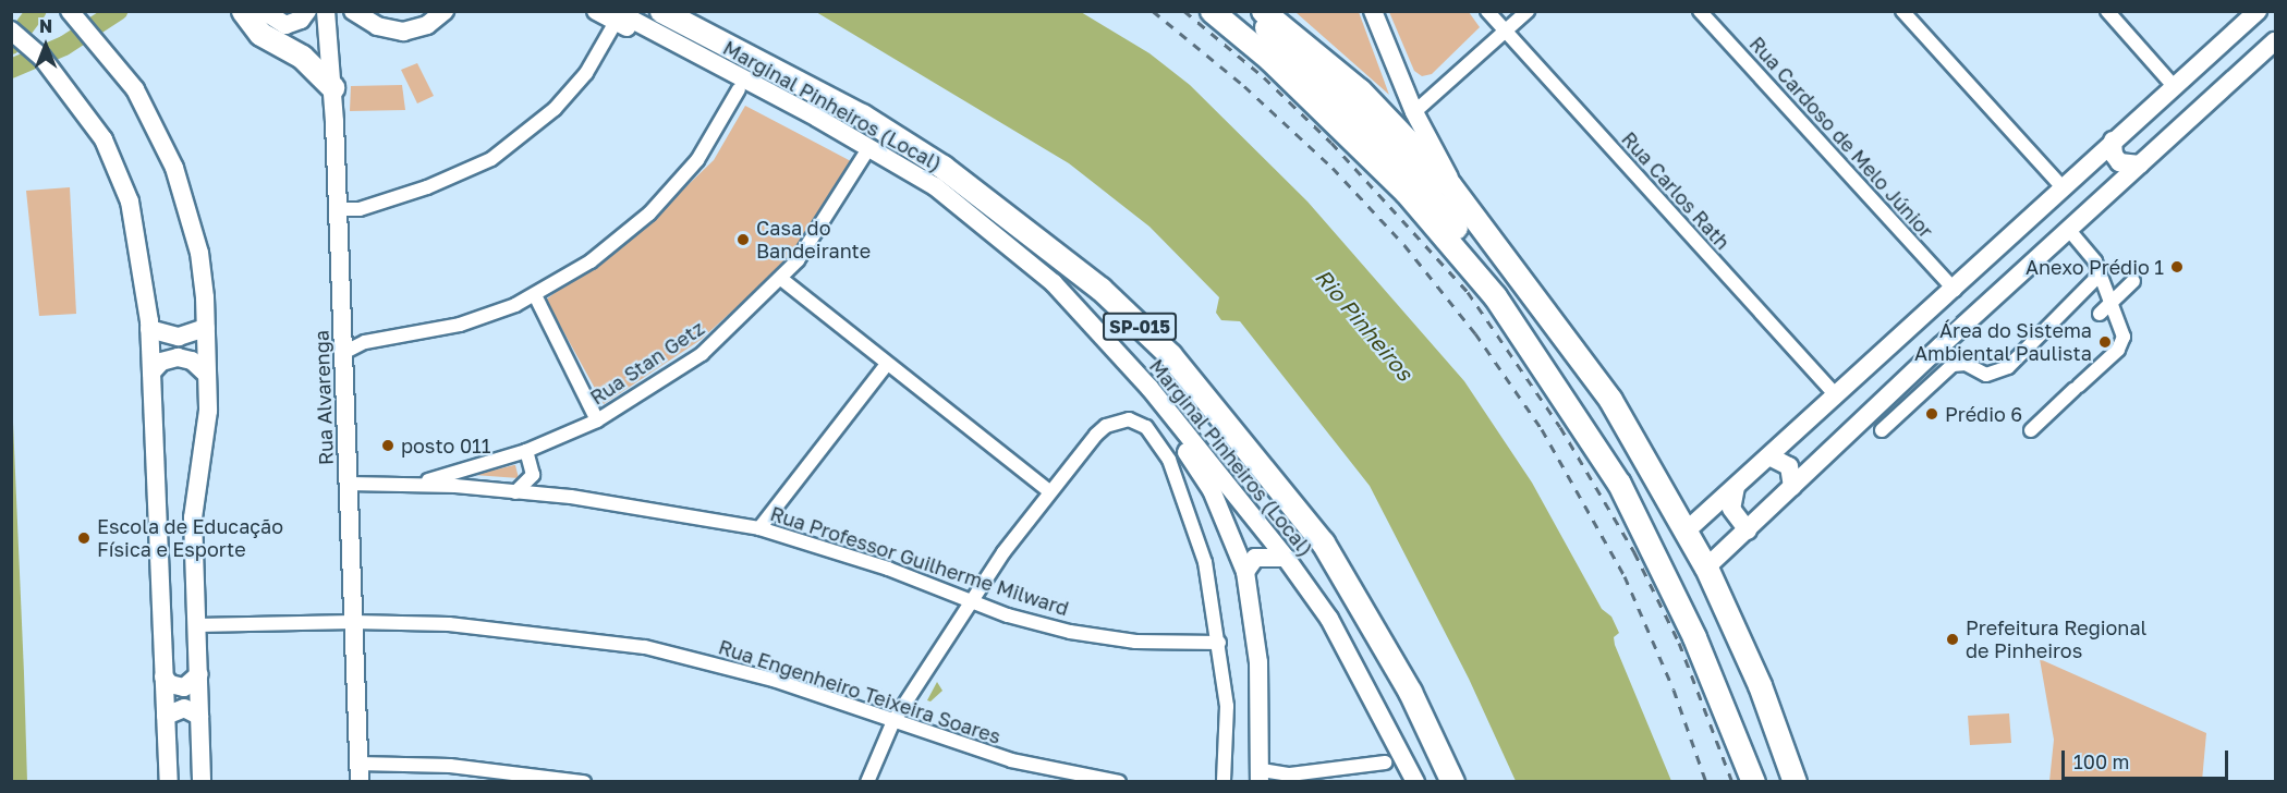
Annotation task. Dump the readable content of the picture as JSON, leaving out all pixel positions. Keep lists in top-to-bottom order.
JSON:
{
  "streets": {
    "highway": ["SP-015"],
    "street": [
      "Marginal Pinheiros (Local)",
      "Rua Cardoso de Melo Júnior",
      "Rua Carlos Rath",
      "Rua Stan Getz",
      "Rua Alvarenga",
      "Rua Professor Guilherme Milward",
      "Rua Engenheiro Teixeira Soares"
    ]
  },
  "crossings": [
    ["Rua Stan Getz", "Rua Professor Guilherme Milward"],
    ["Rua Alvarenga", "Rua Professor Guilherme Milward"],
    ["Rua Alvarenga", "Rua Engenheiro Teixeira Soares"]
  ],
  "water": ["Rio Pinheiros"],
  "places": [
    "Casa do Bandeirante",
    "Anexo Prédio 1",
    "Área do Sistema Ambiental Paulista",
    "Prédio 6",
    "posto 011",
    "Escola de Educação Física e Esporte",
    "Prefeitura Regional de Pinheiros"
  ],
  "scale_bar": "100 m",
  "north": "top"
}
